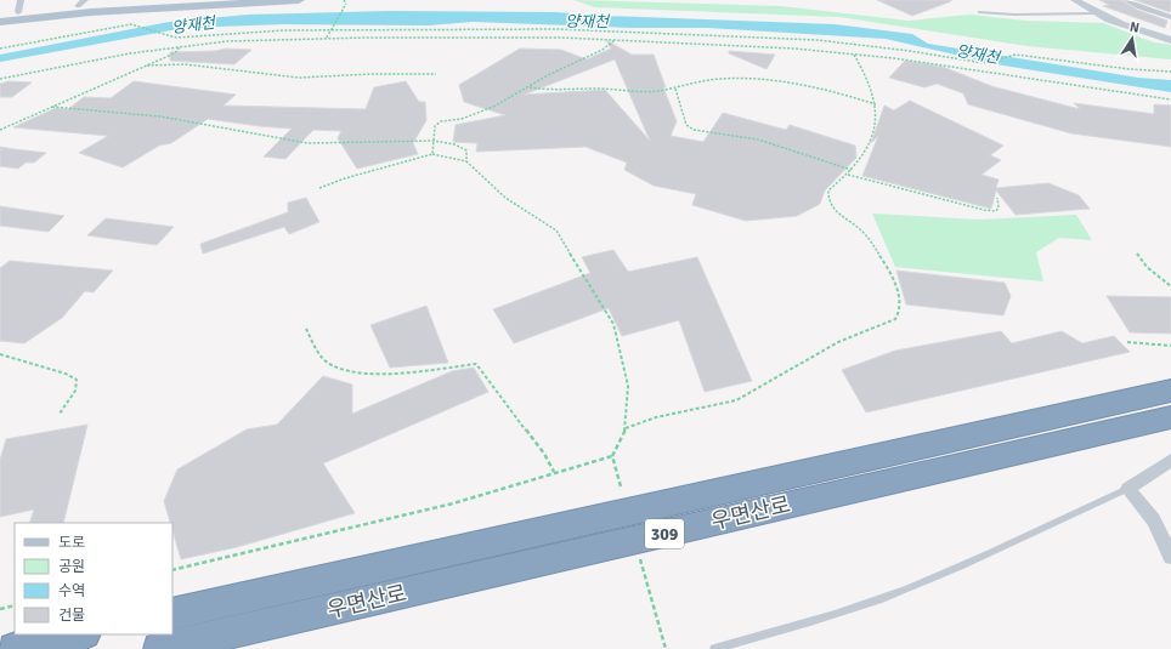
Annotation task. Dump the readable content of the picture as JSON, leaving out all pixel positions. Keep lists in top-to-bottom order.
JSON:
{
  "streets": {
    "highway": ["우면산로", "309"]
  },
  "water": ["양재천"],
  "legend": [
    "도로",
    "공원",
    "수역",
    "건물"
  ],
  "north": "top"
}
